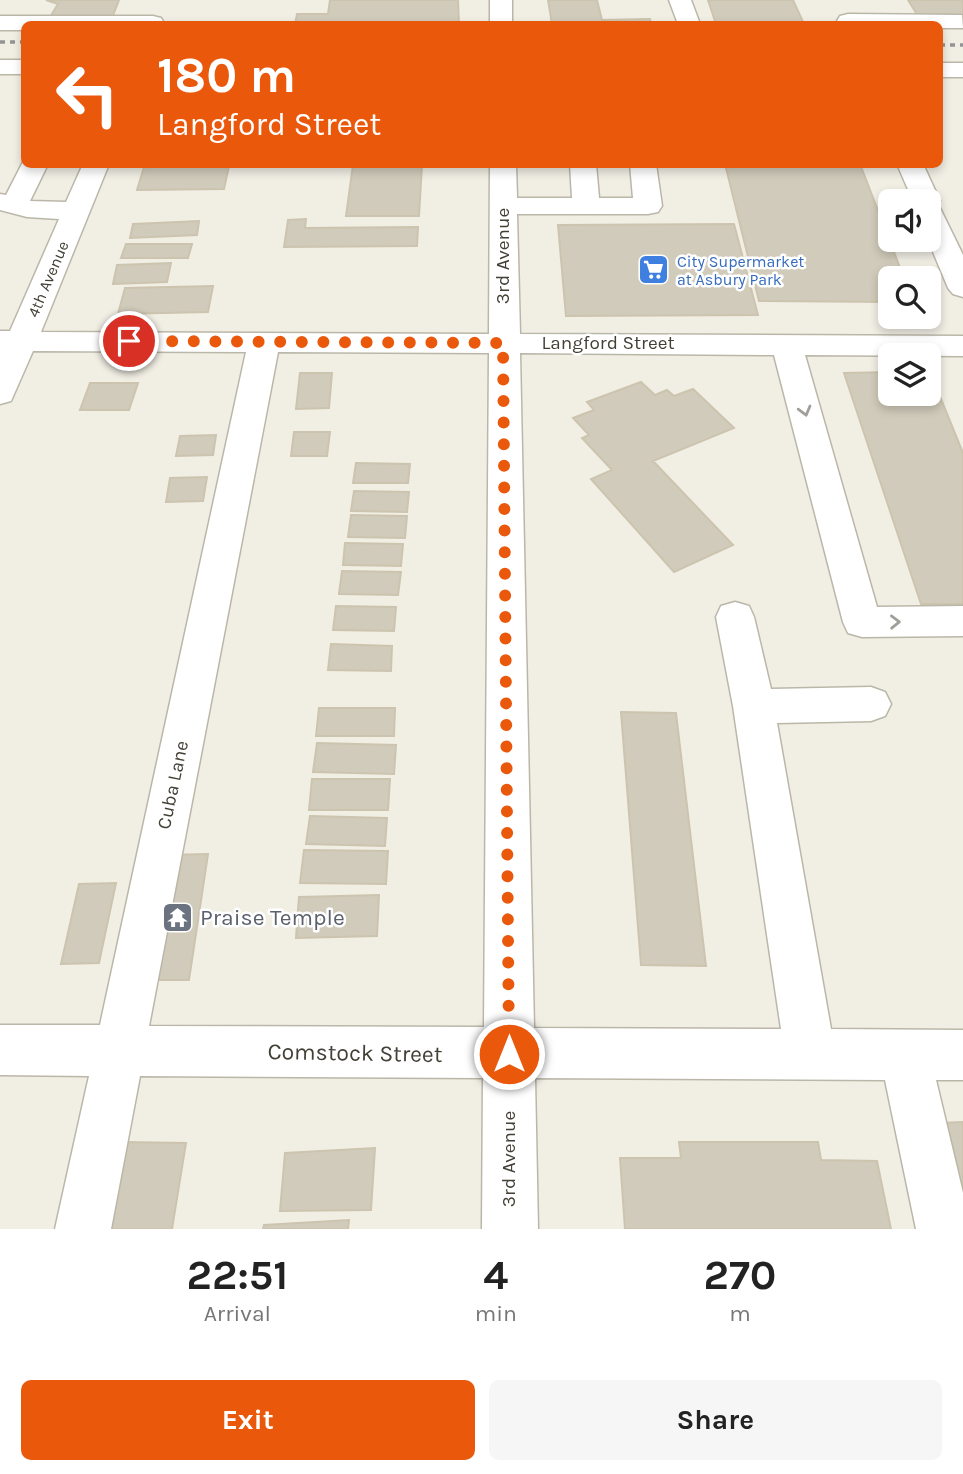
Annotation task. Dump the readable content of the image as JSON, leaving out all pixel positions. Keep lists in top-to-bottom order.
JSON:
{
  "streets": {
    "street": [
      "3rd Avenue",
      "4th Avenue",
      "Langford Street",
      "Cuba Lane",
      "Comstock Street"
    ]
  },
  "crossings": [
    ["3rd Avenue", "Langford Street"],
    ["3rd Avenue", "Comstock Street"],
    ["4th Avenue", "Langford Street"],
    ["Langford Street", "Cuba Lane"],
    ["Cuba Lane", "Comstock Street"]
  ],
  "places": {
    "supermarket": ["City Supermarket at Asbury Park"],
    "temple": ["Praise Temple"]
  },
  "page": {
    "turn": ["180 m", "Langford Street"],
    "eta": [
      "22:51",
      "Arrival",
      "4",
      "min",
      "270",
      "m"
    ],
    "buttons": ["Exit", "Share"]
  }
}
